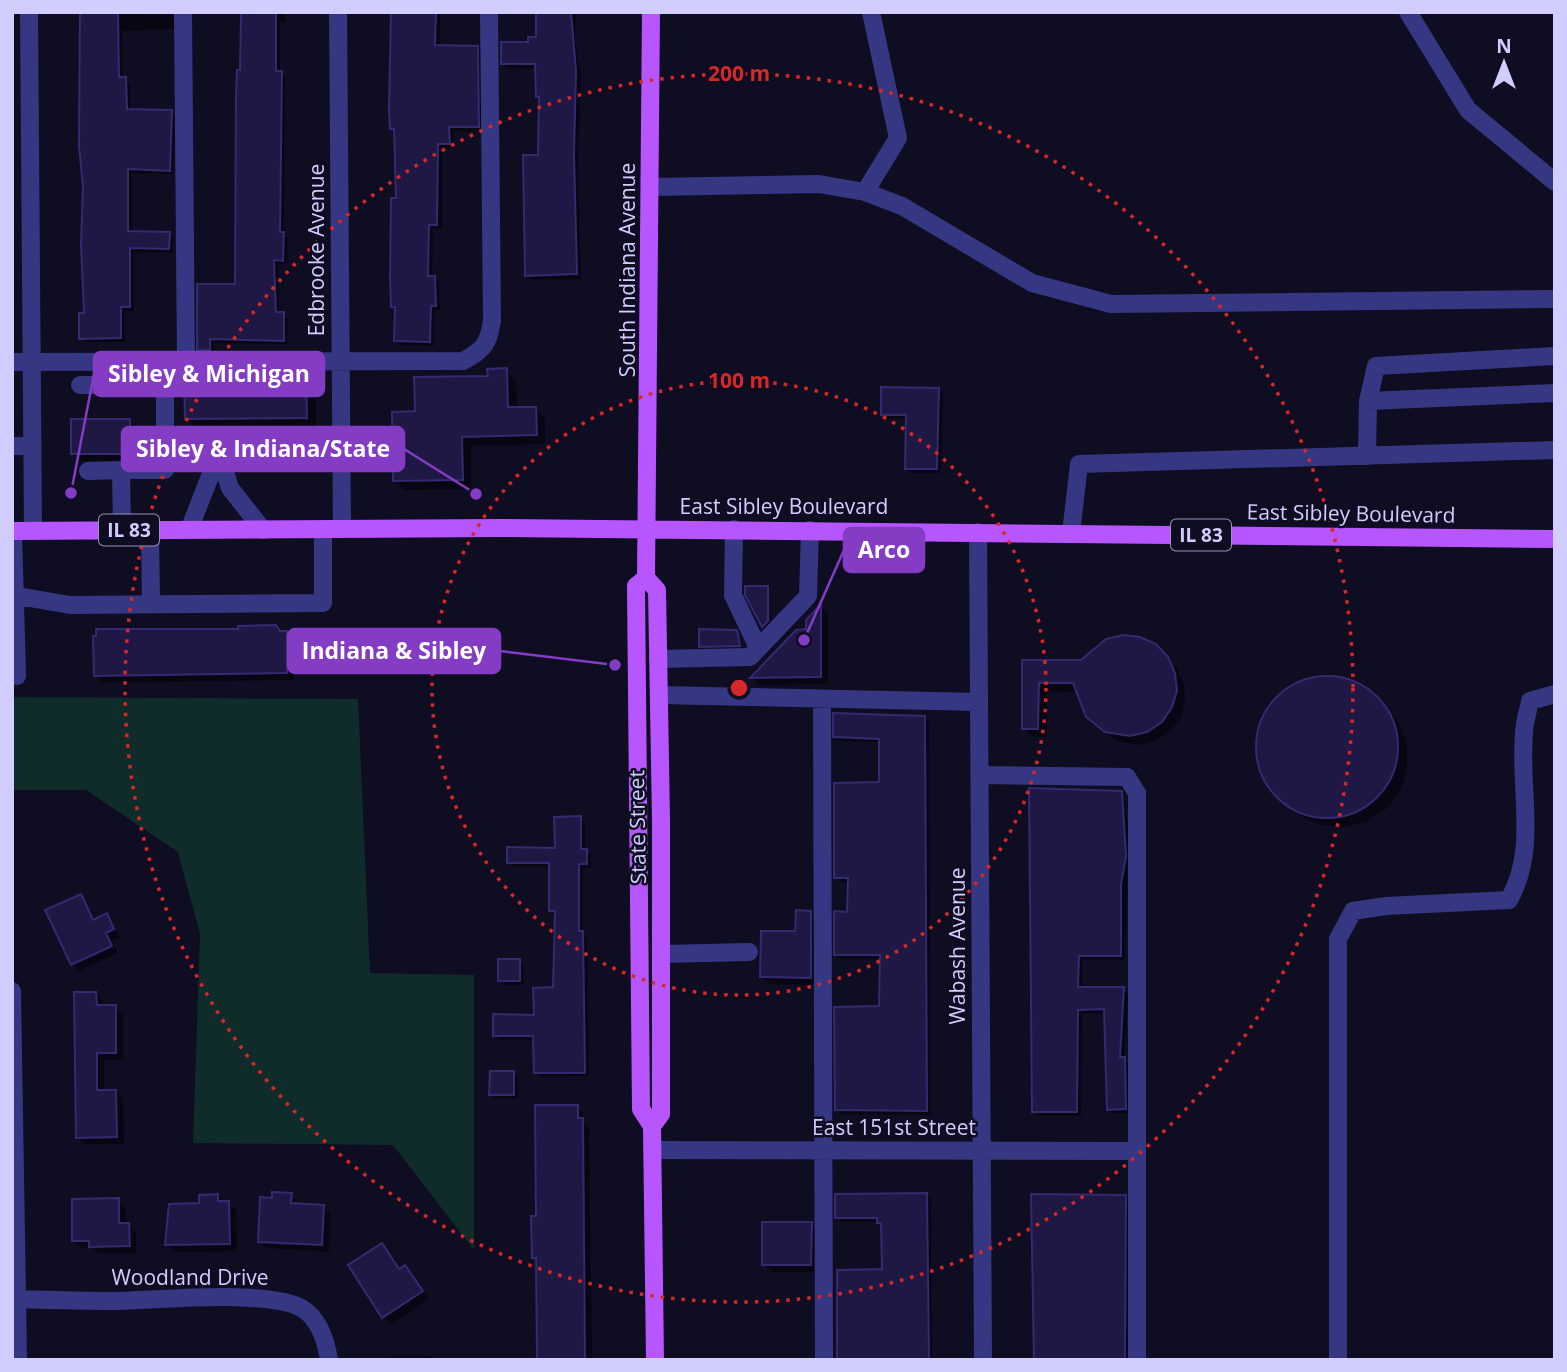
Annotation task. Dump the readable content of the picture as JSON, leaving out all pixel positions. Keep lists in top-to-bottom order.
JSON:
{
  "streets": {
    "main road": [
      "South Indiana Avenue",
      "East Sibley Boulevard",
      "IL 83",
      "State Street"
    ],
    "street": [
      "Edbrooke Avenue",
      "Wabash Avenue",
      "East 151st Street",
      "Woodland Drive"
    ]
  },
  "crossings": [
    ["Edbrooke Avenue", "East Sibley Boulevard"],
    ["South Indiana Avenue", "East Sibley Boulevard"],
    ["South Indiana Avenue", "State Street"],
    ["East Sibley Boulevard", "State Street"],
    ["East Sibley Boulevard", "Wabash Avenue"],
    ["State Street", "East 151st Street"],
    ["Wabash Avenue", "East 151st Street"]
  ],
  "places": [
    "Sibley & Michigan",
    "Sibley & Indiana/State",
    "Arco",
    "Indiana & Sibley"
  ],
  "north": "top",
  "rings": ["200 m", "100 m"]
}
